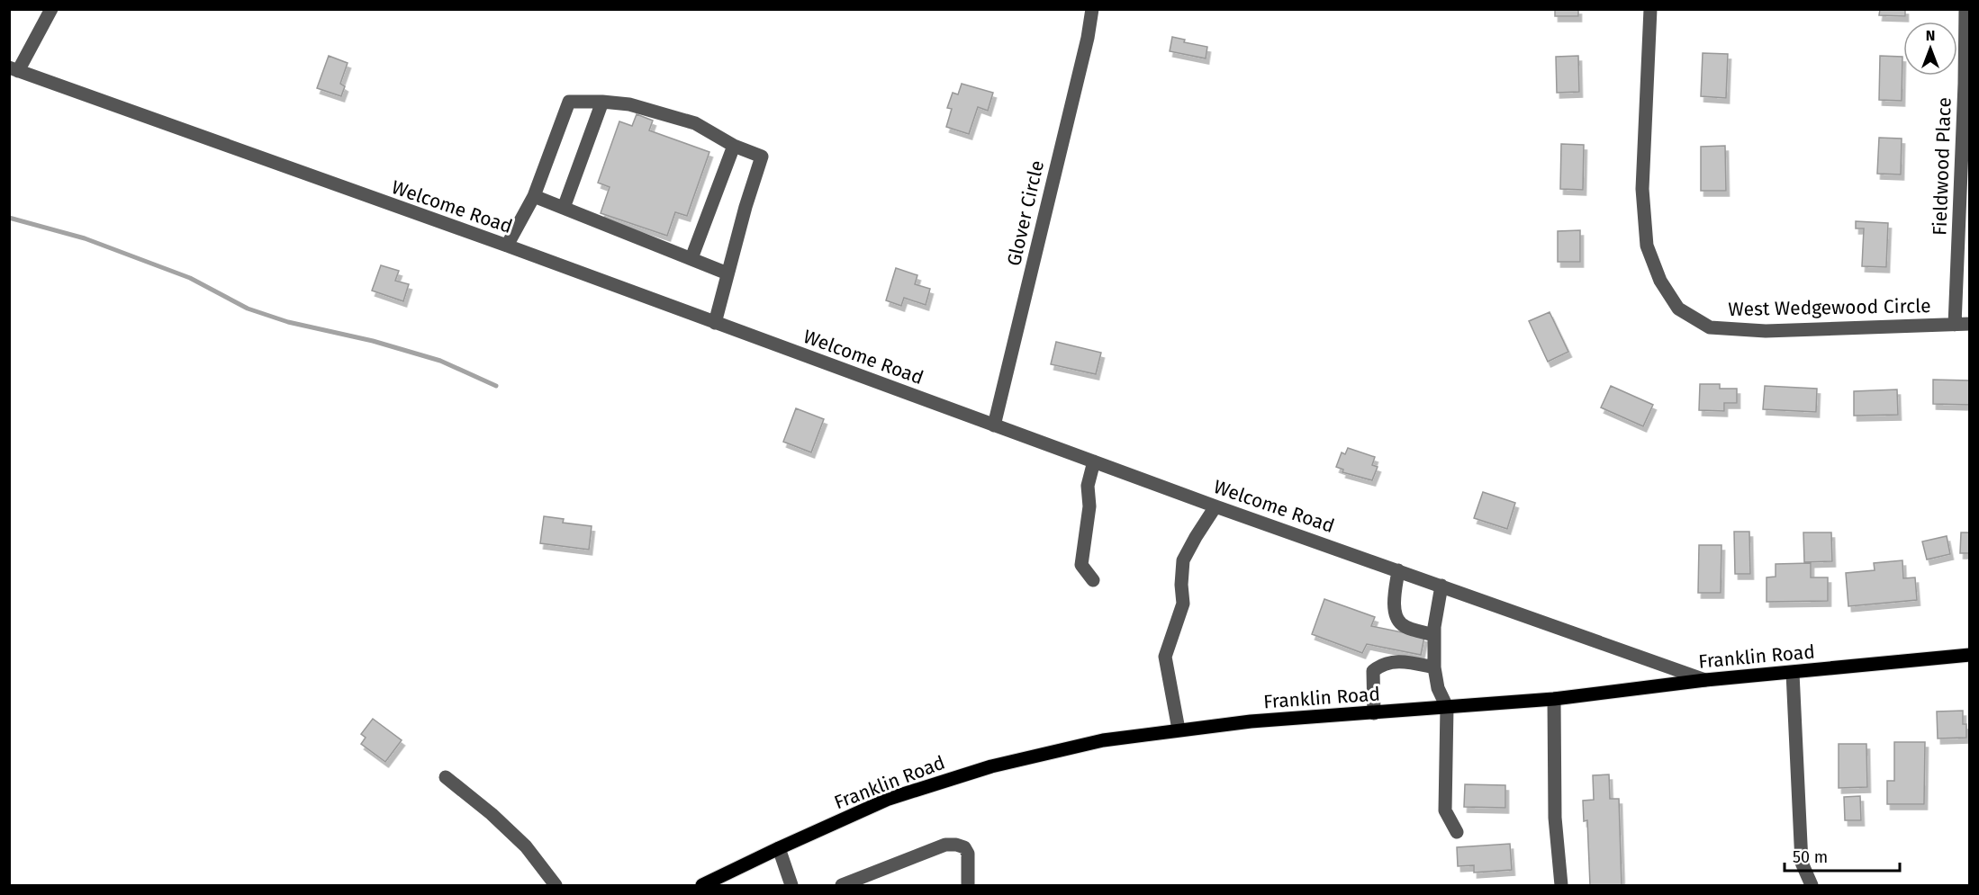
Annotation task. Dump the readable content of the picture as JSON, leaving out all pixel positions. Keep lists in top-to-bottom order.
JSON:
{
  "streets": {
    "main road": ["Franklin Road"],
    "street": [
      "Fieldwood Place",
      "Welcome Road",
      "Glover Circle",
      "West Wedgewood Circle"
    ]
  },
  "crossings": [
    ["Fieldwood Place", "West Wedgewood Circle"],
    ["Welcome Road", "Glover Circle"],
    ["Welcome Road", "Franklin Road"]
  ],
  "scale_bar": "50 m",
  "north": "top"
}
